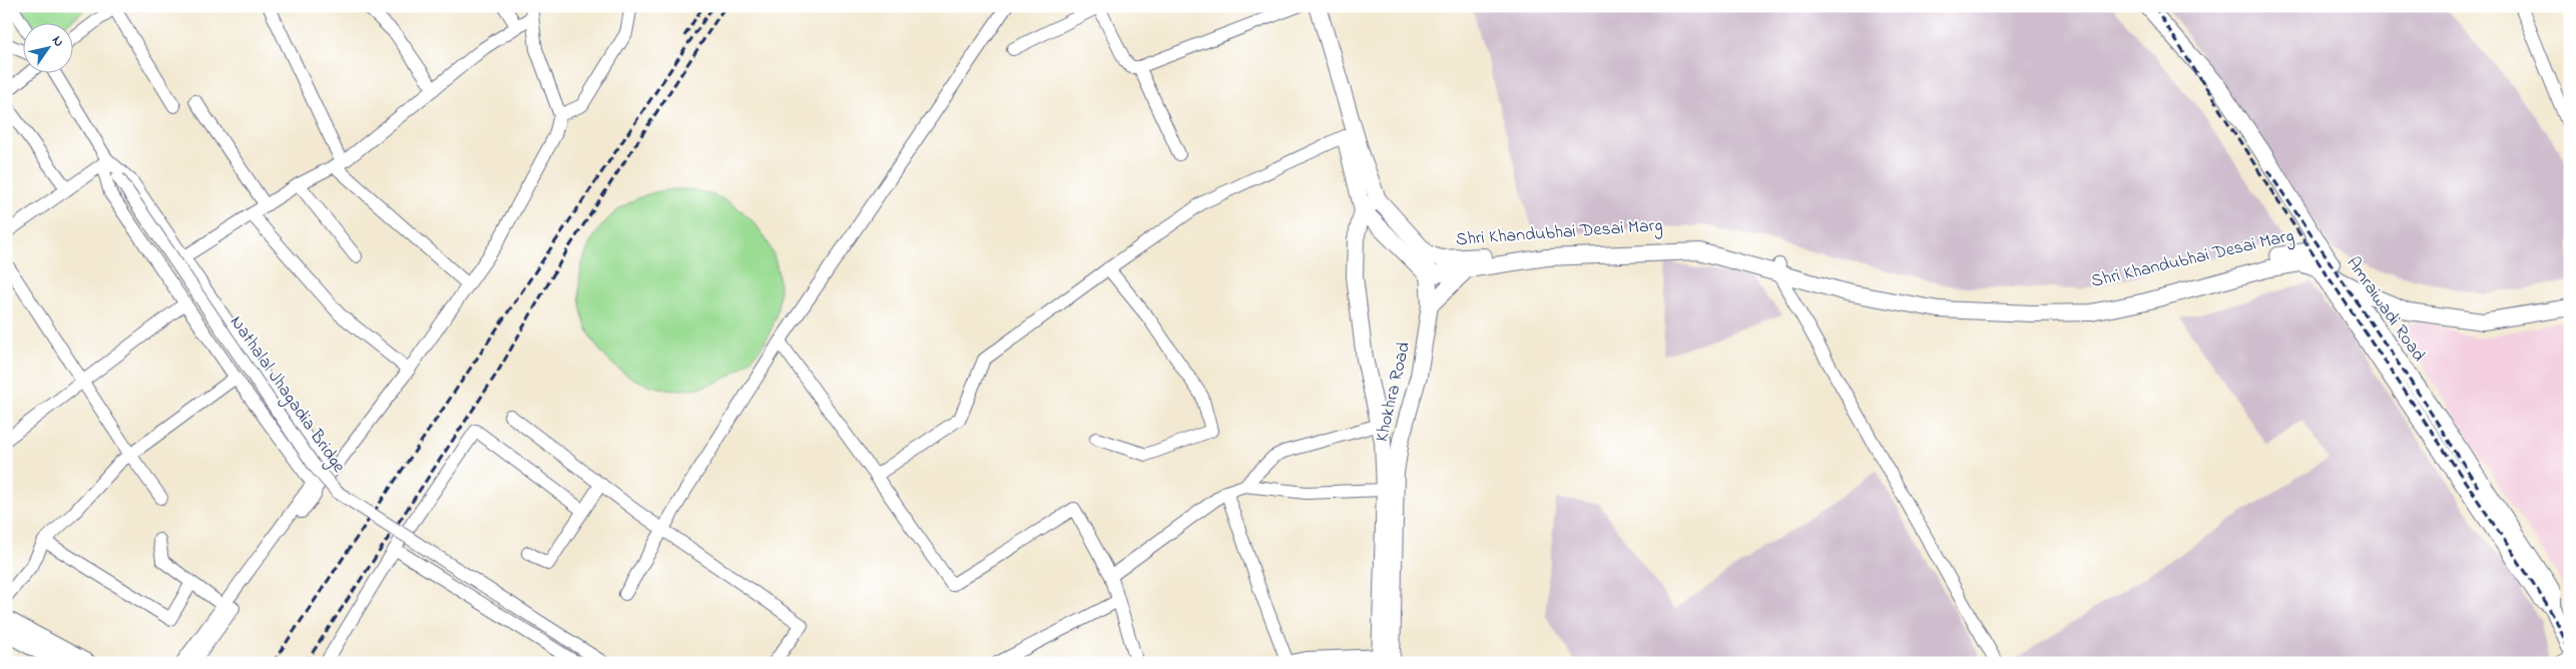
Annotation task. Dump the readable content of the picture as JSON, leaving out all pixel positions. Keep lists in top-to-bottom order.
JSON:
{
  "streets": {
    "main road": ["Shri Khandubhai Desai Marg", "Amraiwadi Road", "Khokhra Road"],
    "street": ["Nathalal Jhagadia Bridge"]
  },
  "crossings": [
    ["Shri Khandubhai Desai Marg", "Amraiwadi Road"],
    ["Shri Khandubhai Desai Marg", "Khokhra Road"]
  ],
  "north": "top right"
}
